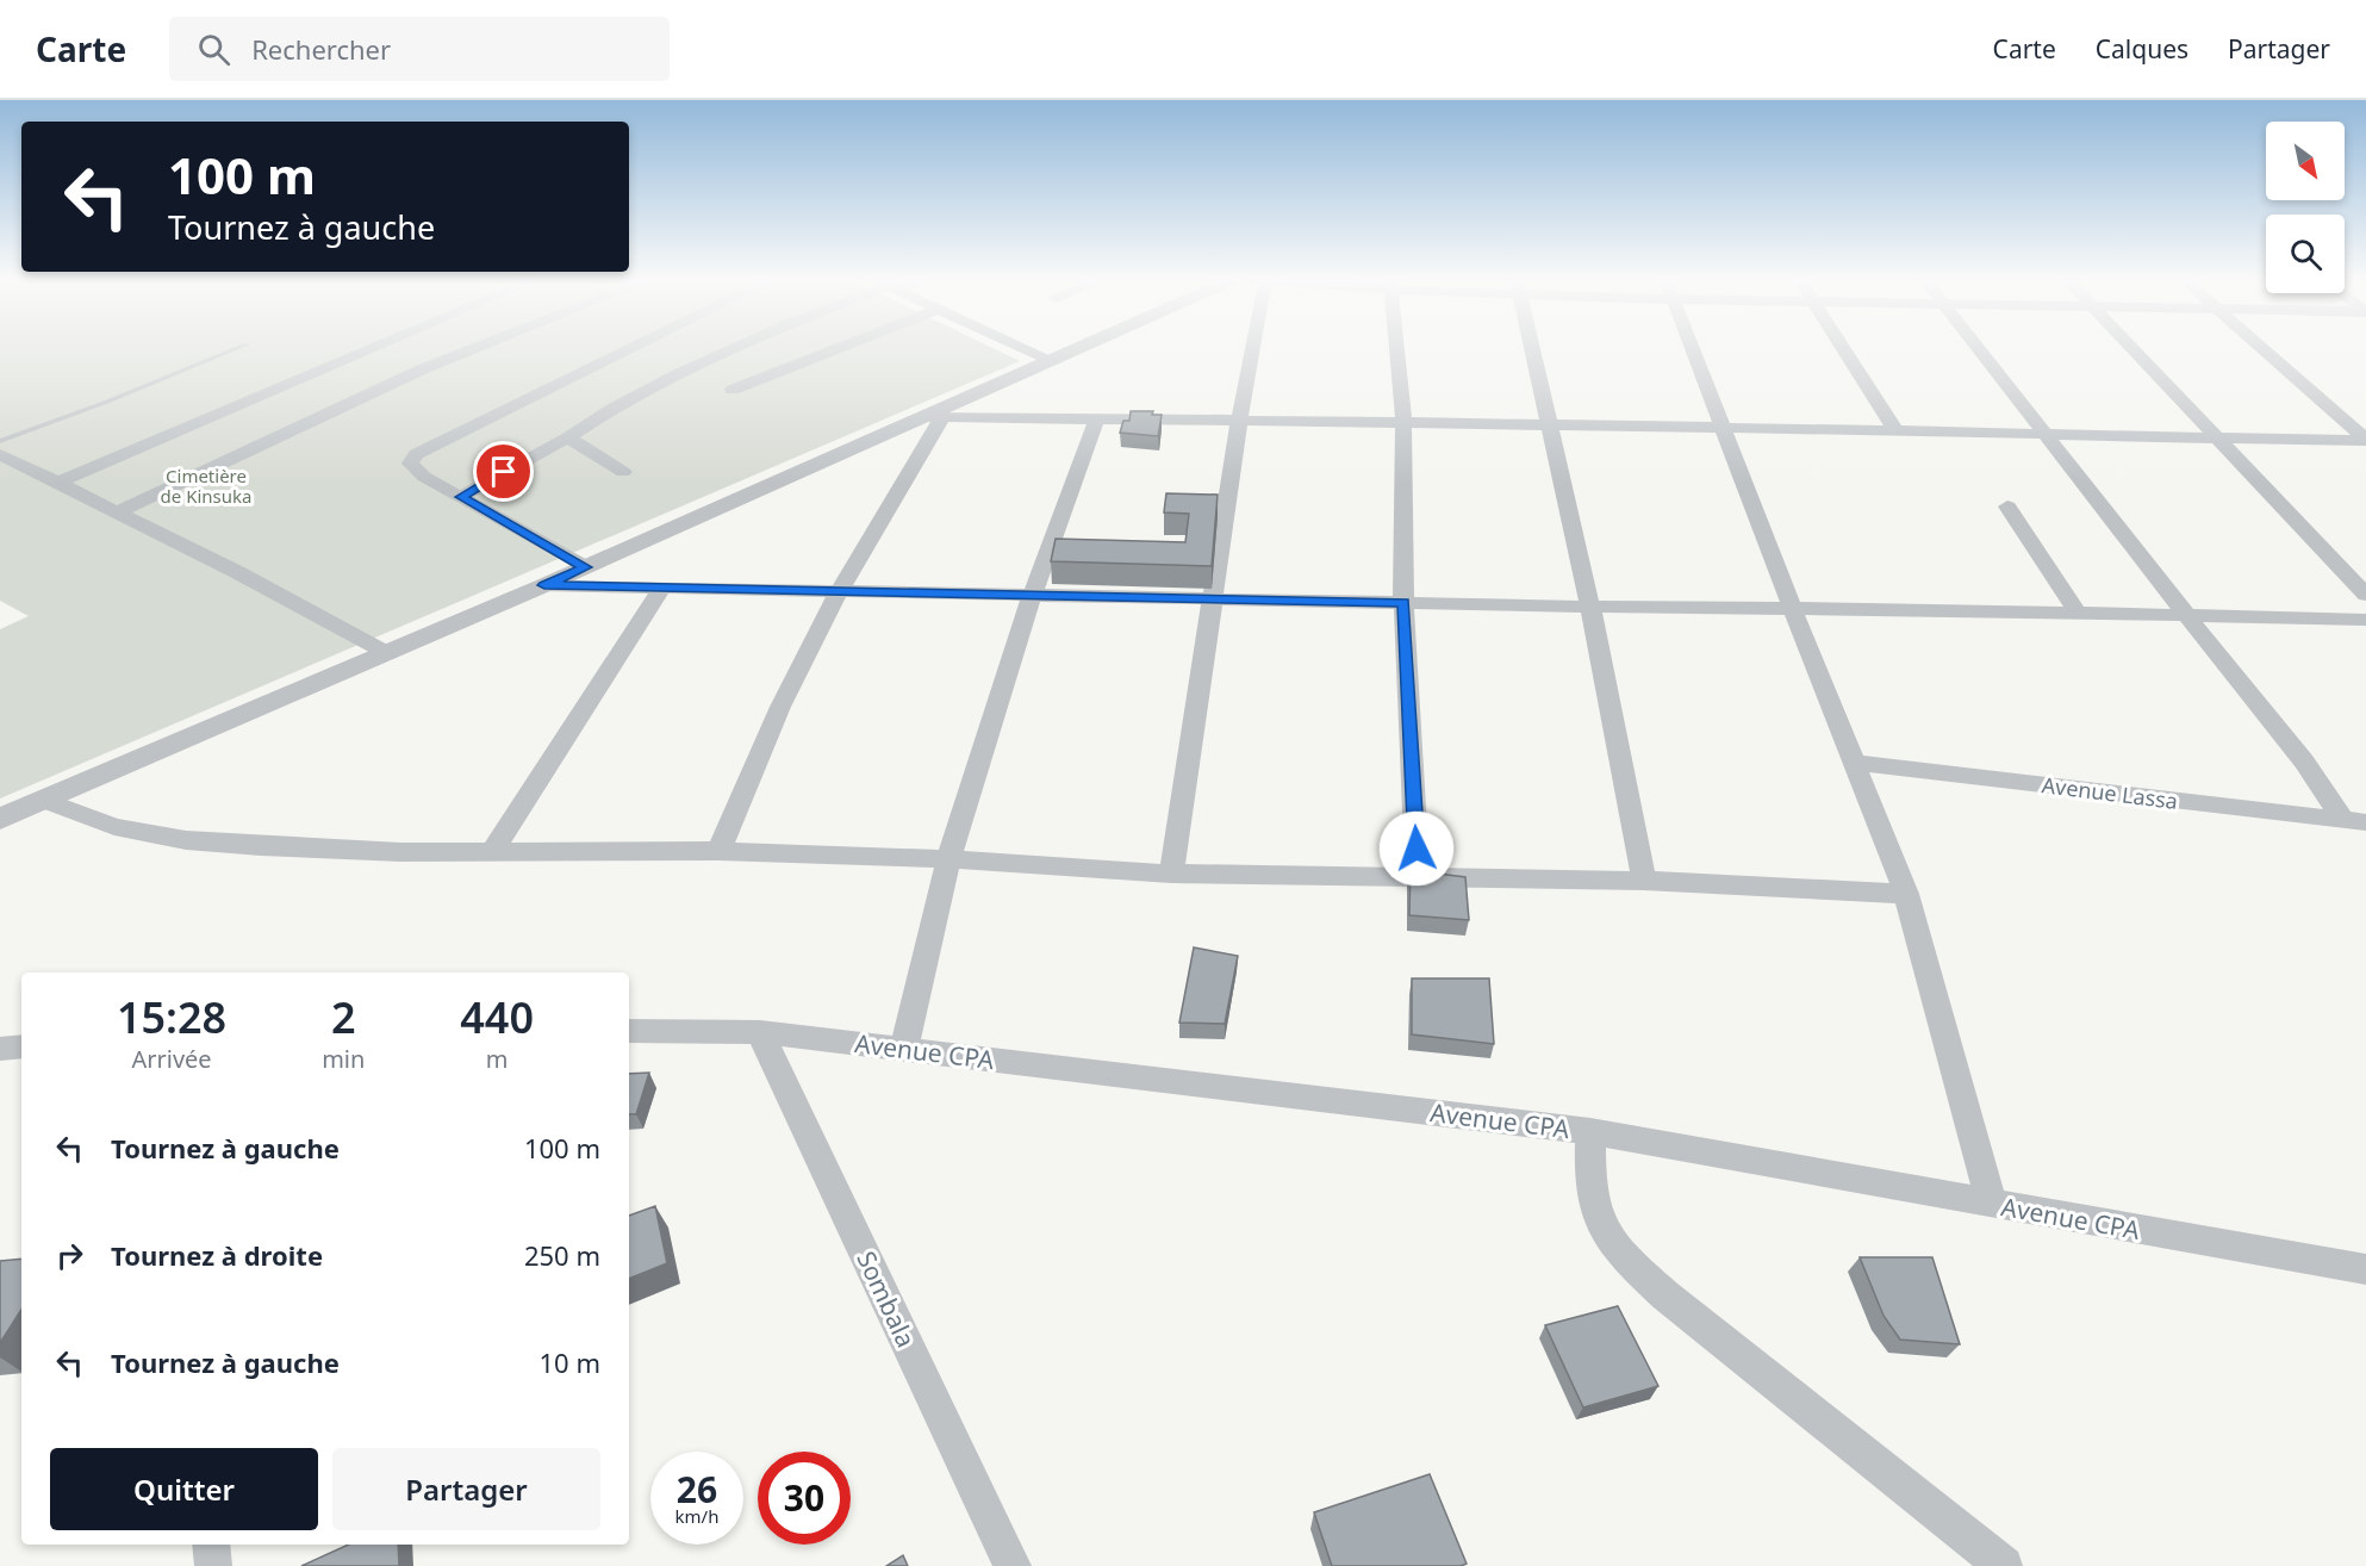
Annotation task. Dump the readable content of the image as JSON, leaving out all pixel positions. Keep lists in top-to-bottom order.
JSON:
{
  "streets": {
    "street": ["Avenue Lassa", "Avenue CPA", "Sombala"]
  },
  "crossings": [
    ["Avenue CPA", "Sombala"]
  ],
  "parks": ["Cimetière de Kinsuka"],
  "north": "bottom right",
  "page": {
    "header": "Carte",
    "search": "Rechercher",
    "nav": ["Carte", "Calques", "Partager"],
    "turn": ["100 m", "Tournez à gauche"],
    "eta": [
      "15:28",
      "Arrivée",
      "2",
      "min",
      "440",
      "m"
    ],
    "list": [
      {
        "name": "Tournez à gauche",
        "value": "100 m"
      },
      {
        "name": "Tournez à droite",
        "value": "250 m"
      },
      {
        "name": "Tournez à gauche",
        "value": "10 m"
      }
    ],
    "buttons": ["Quitter", "Partager"],
    "speed": "26 km/h",
    "limit": "30"
  }
}
